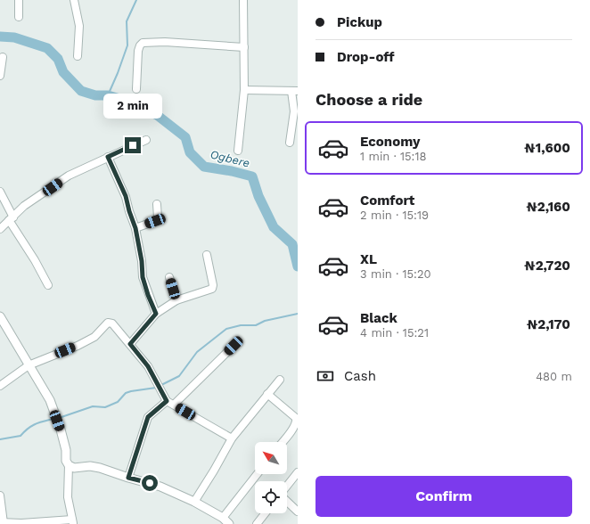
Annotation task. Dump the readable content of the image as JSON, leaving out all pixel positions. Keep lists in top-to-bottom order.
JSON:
{
  "water": ["Ogbere"],
  "north": "top left",
  "page": {
    "banner": ["Pickup", "Drop-off"],
    "heading": "Choose a ride",
    "bubble": "2 min",
    "list": [
      {
        "name": "Economy",
        "note": "1 min · 15:18",
        "value": "₦1,600"
      },
      {
        "name": "Comfort",
        "note": "2 min · 15:19",
        "value": "₦2,160"
      },
      {
        "name": "XL",
        "note": "3 min · 15:20",
        "value": "₦2,720"
      },
      {
        "name": "Black",
        "note": "4 min · 15:21",
        "value": "₦2,170"
      }
    ],
    "pay": ["Cash", "480 m"],
    "buttons": "Confirm"
  }
}
